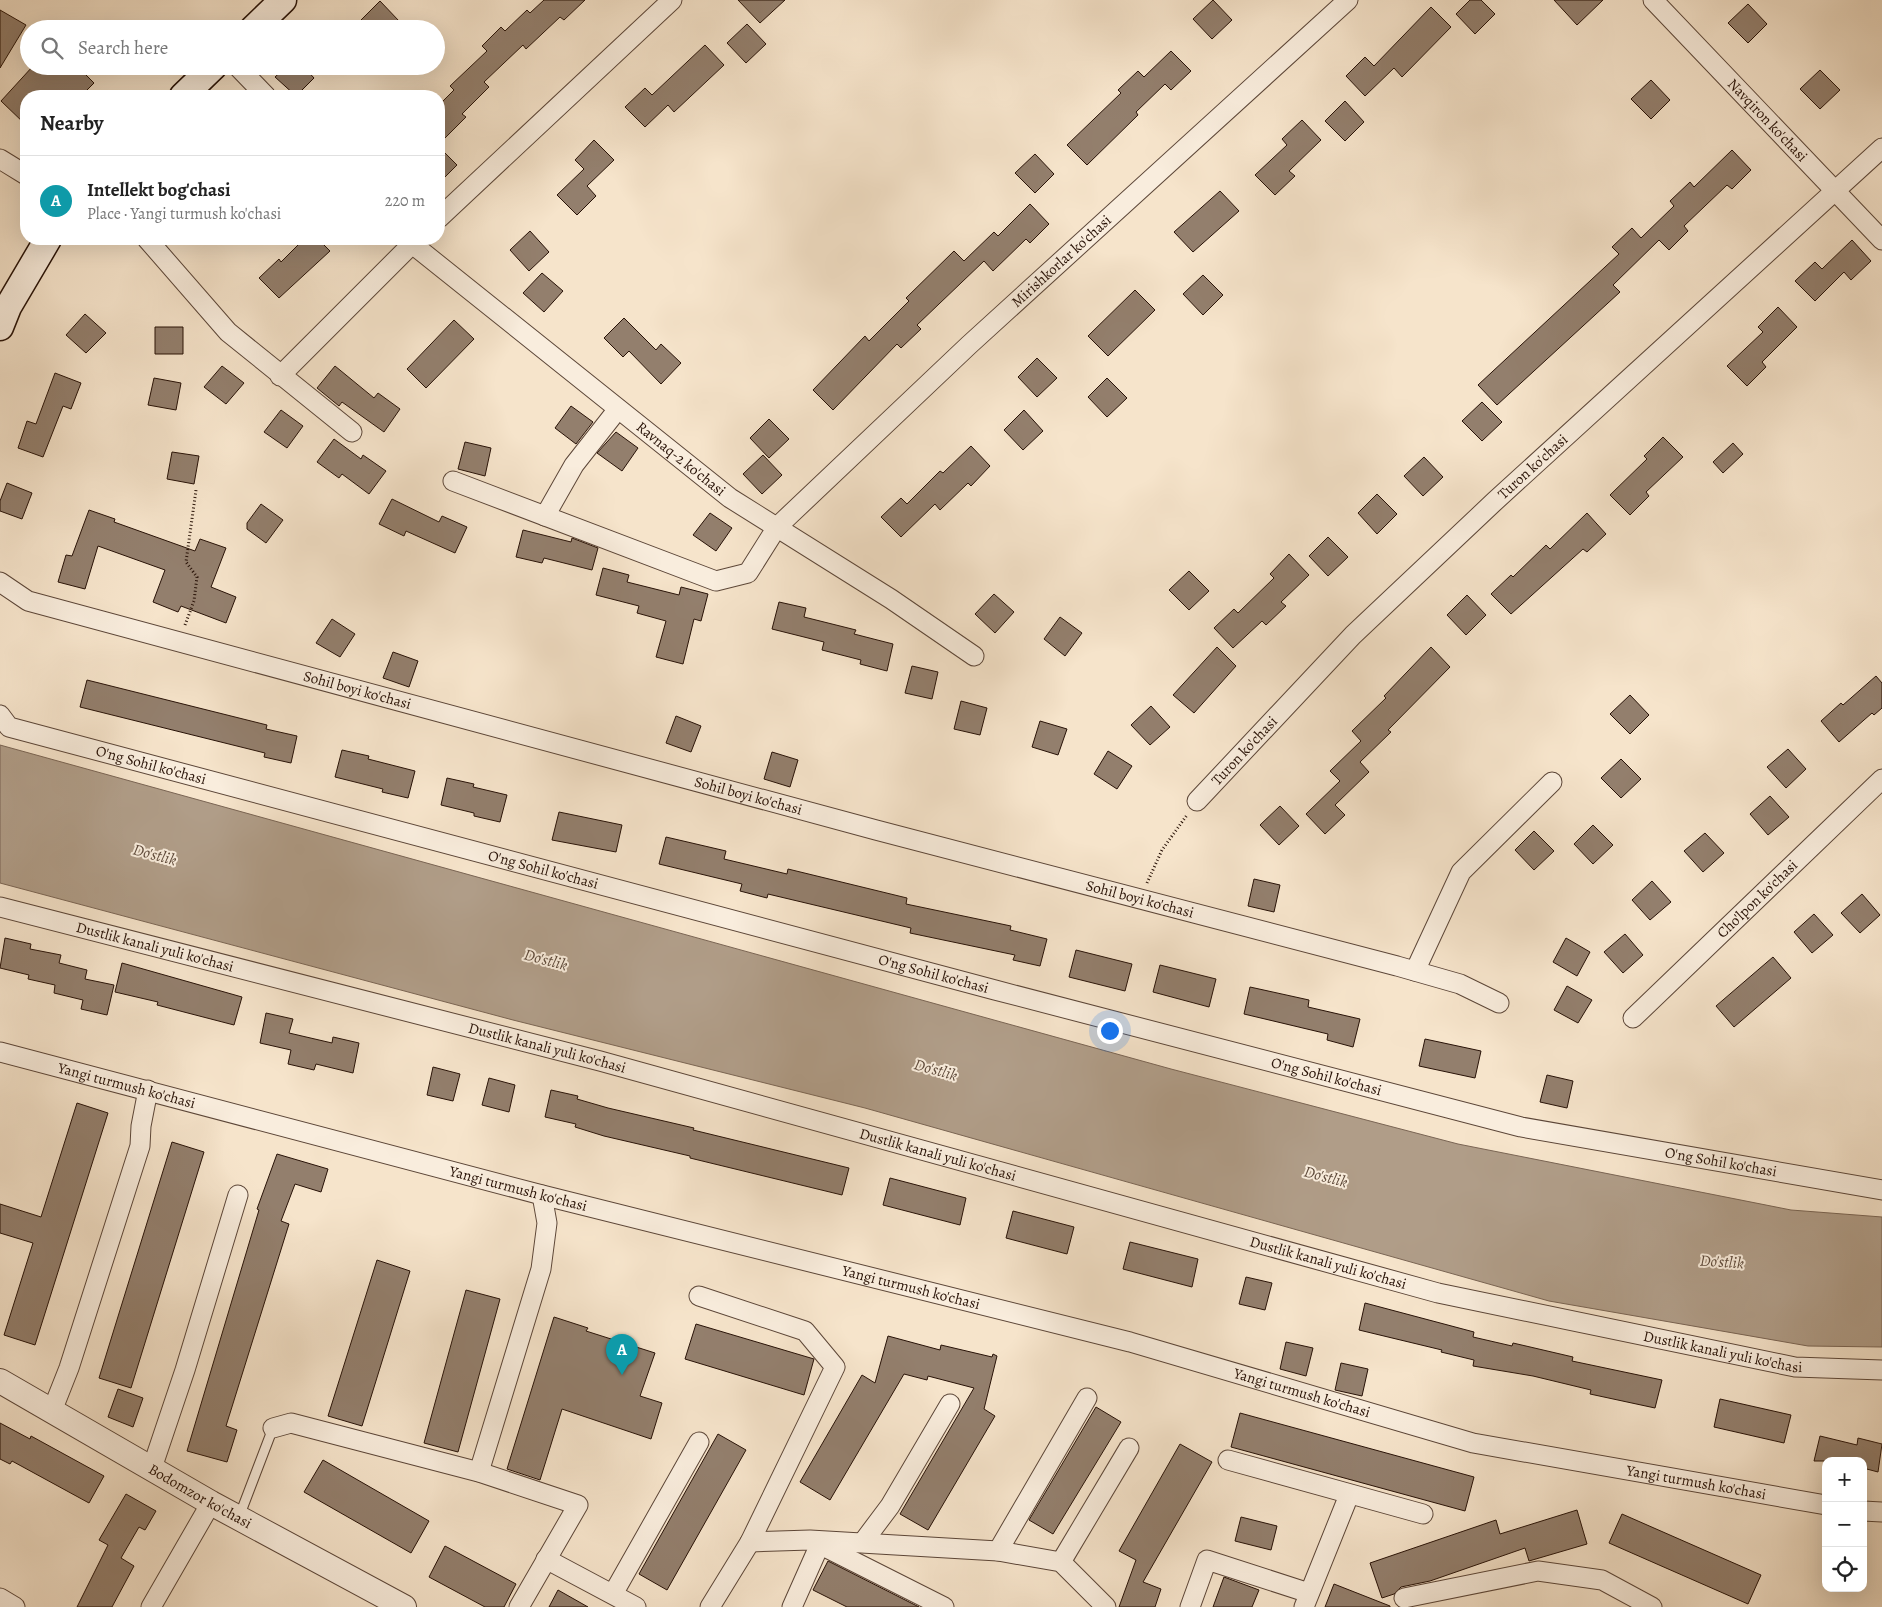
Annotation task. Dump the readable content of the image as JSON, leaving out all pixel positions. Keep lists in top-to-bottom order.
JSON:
{
  "streets": {
    "street": [
      "Navqiron ko'chasi",
      "Mirishkorlar ko'chasi",
      "Ravnaq-2 ko'chasi",
      "Turon ko'chasi",
      "Sohil boyi ko'chasi",
      "O'ng Sohil ko'chasi",
      "Cho'lpon ko'chasi",
      "Dustlik kanali yuli ko'chasi",
      "Yangi turmush ko'chasi",
      "Bodomzor ko'chasi"
    ]
  },
  "crossings": [
    ["Navqiron ko'chasi", "Turon ko'chasi"],
    ["Mirishkorlar ko'chasi", "Ravnaq-2 ko'chasi"]
  ],
  "water": ["Do'stlik"],
  "page": {
    "search": "Search here",
    "heading": "Nearby",
    "list": [
      {
        "mark": "A",
        "name": "Intellekt bog'chasi",
        "note": "Place · Yangi turmush ko'chasi",
        "value": "220 m"
      }
    ],
    "pins": "A",
    "map_buttons": ["+", "−"]
  }
}
